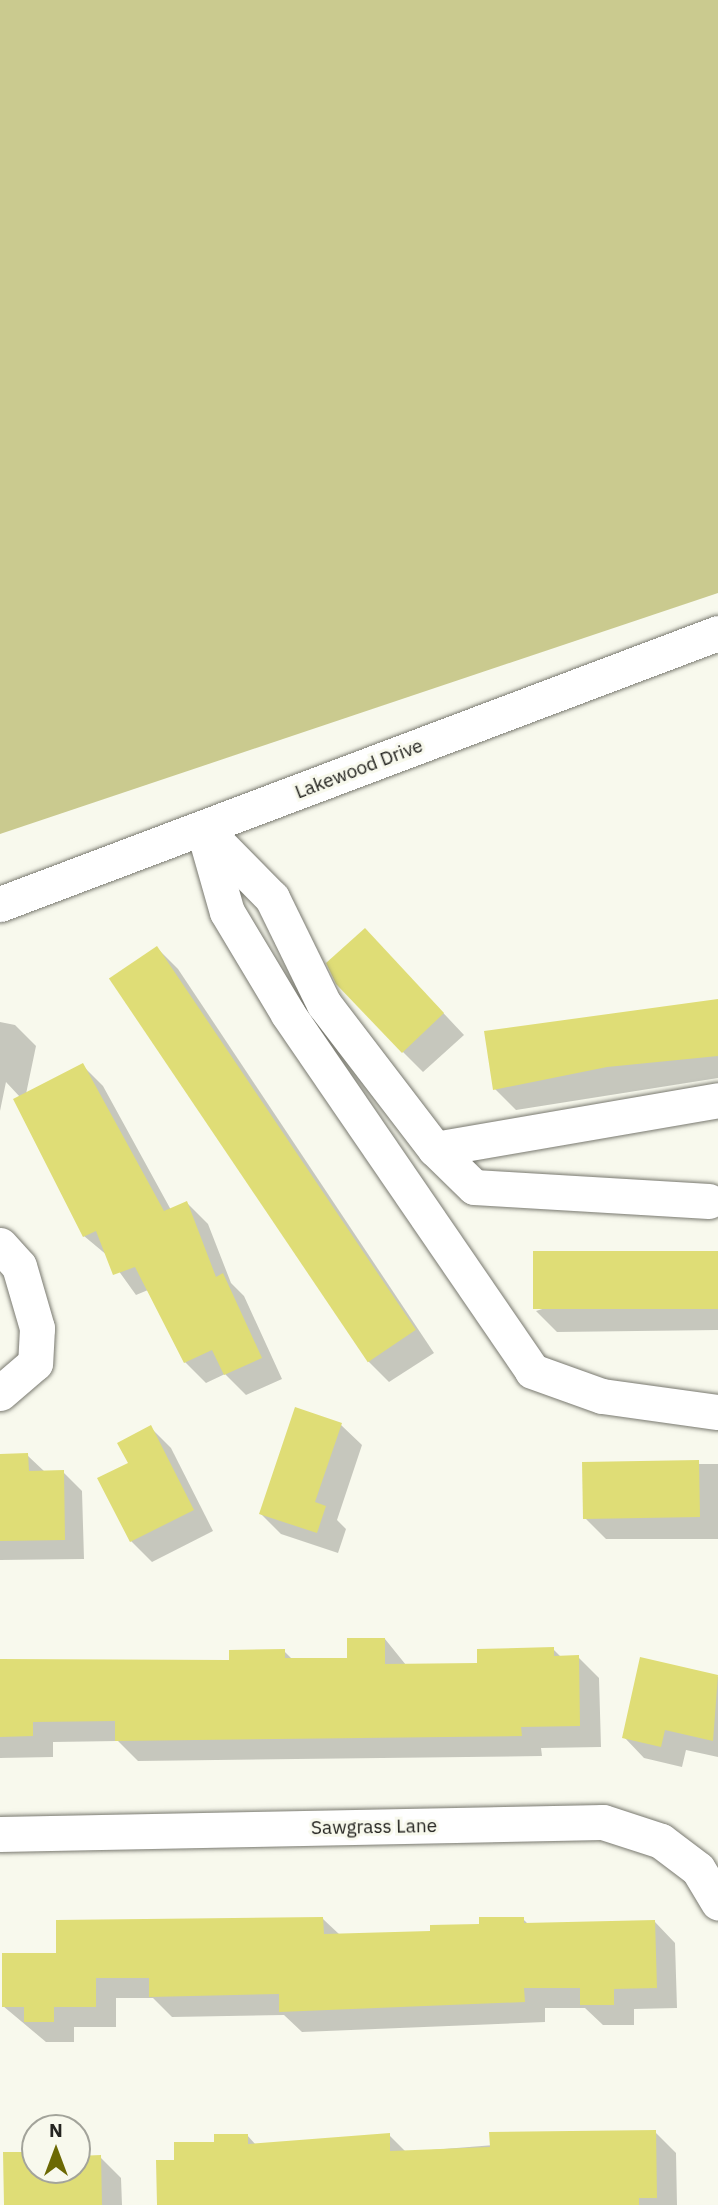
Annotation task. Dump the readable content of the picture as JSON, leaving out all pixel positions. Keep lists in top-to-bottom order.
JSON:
{
  "streets": {
    "street": ["Lakewood Drive", "Sawgrass Lane"]
  },
  "north": "top"
}
